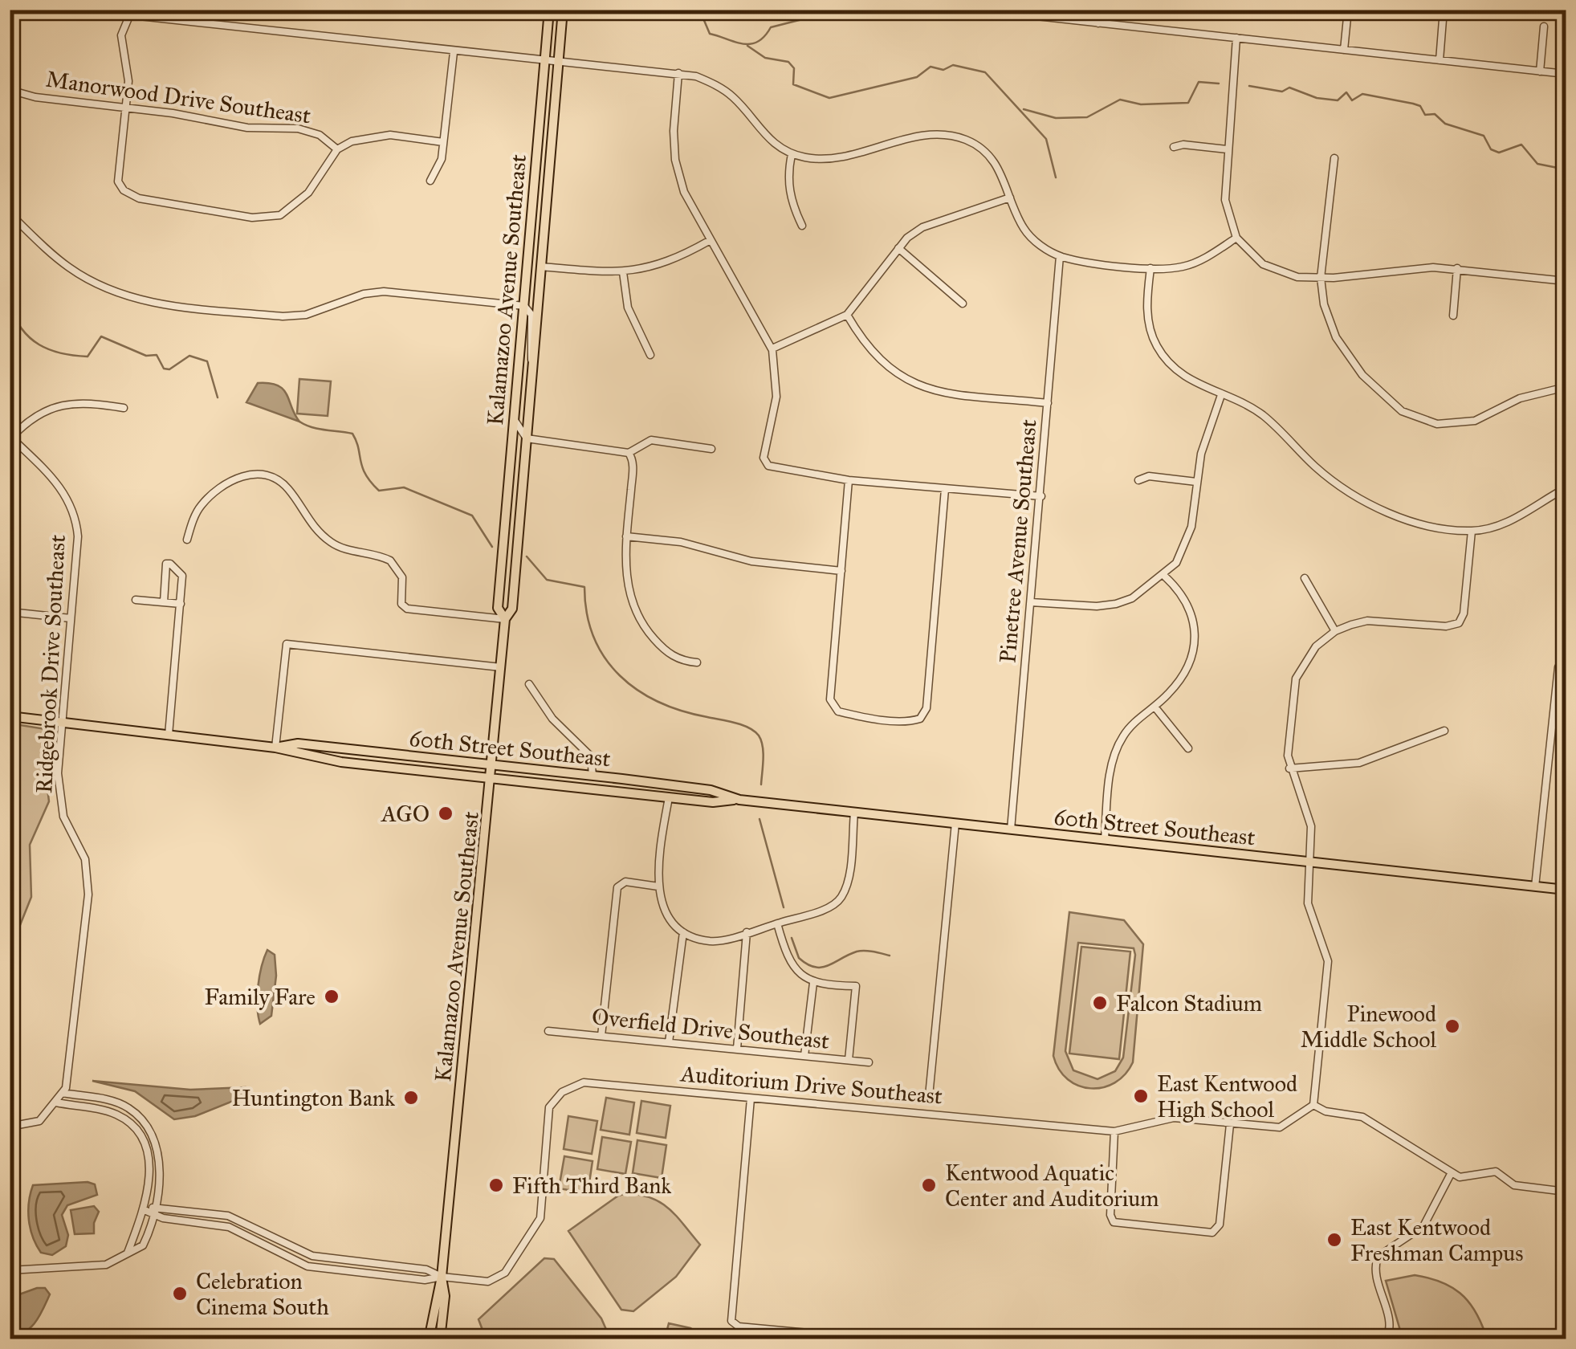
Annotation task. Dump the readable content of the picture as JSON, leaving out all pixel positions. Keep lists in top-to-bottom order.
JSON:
{
  "streets": {
    "main road": ["Kalamazoo Avenue Southeast", "60th Street Southeast"],
    "street": [
      "Manorwood Drive Southeast",
      "Pinetree Avenue Southeast",
      "Ridgebrook Drive Southeast",
      "Overfield Drive Southeast",
      "Auditorium Drive Southeast"
    ]
  },
  "crossings": [
    ["Kalamazoo Avenue Southeast", "60th Street Southeast"],
    ["Kalamazoo Avenue Southeast", "Auditorium Drive Southeast"],
    ["Pinetree Avenue Southeast", "60th Street Southeast"],
    ["Ridgebrook Drive Southeast", "60th Street Southeast"]
  ],
  "places": [
    "AGO",
    "Family Fare",
    "Falcon Stadium",
    "Pinewood Middle School",
    "East Kentwood High School",
    "Huntington Bank",
    "Fifth Third Bank",
    "Kentwood Aquatic Center and Auditorium",
    "East Kentwood Freshman Campus",
    "Celebration Cinema South"
  ]
}
